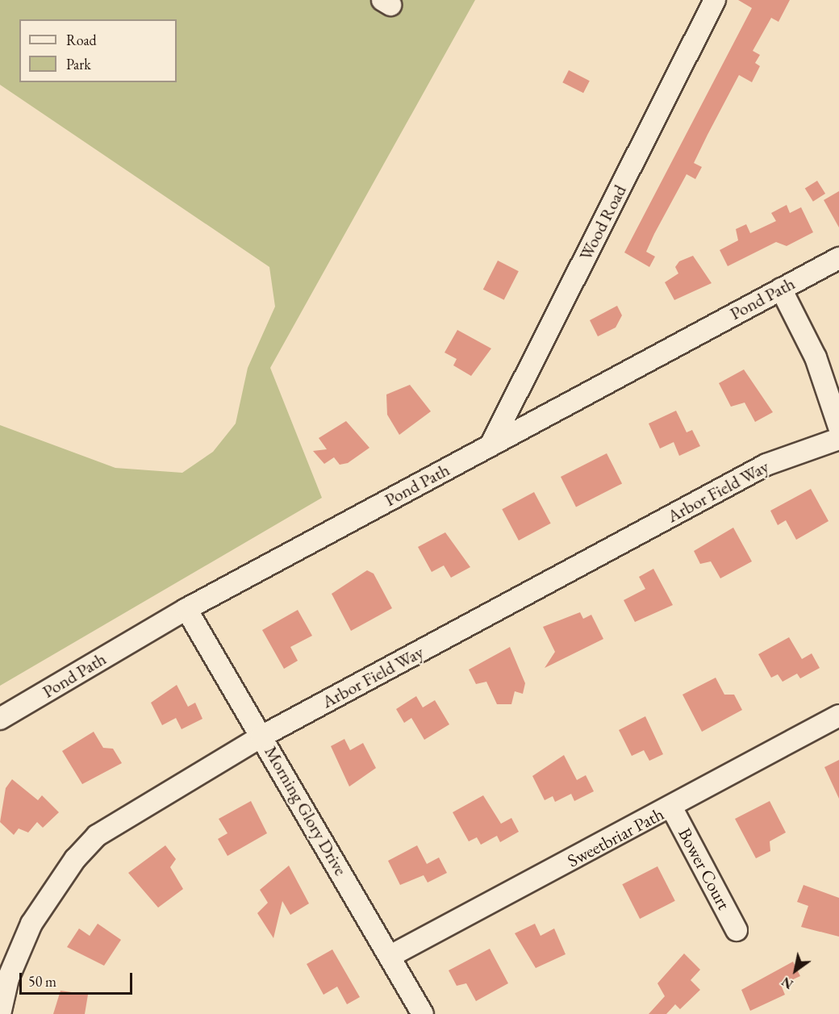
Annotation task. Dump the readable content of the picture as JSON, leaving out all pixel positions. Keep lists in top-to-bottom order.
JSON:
{
  "streets": {
    "street": [
      "Wood Road",
      "Pond Path",
      "Arbor Field Way",
      "Morning Glory Drive",
      "Sweetbriar Path",
      "Bower Court"
    ]
  },
  "crossings": [
    ["Wood Road", "Pond Path"],
    ["Pond Path", "Morning Glory Drive"],
    ["Arbor Field Way", "Morning Glory Drive"],
    ["Morning Glory Drive", "Sweetbriar Path"],
    ["Sweetbriar Path", "Bower Court"]
  ],
  "legend": ["Road", "Park"],
  "scale_bar": "50 m",
  "north": "bottom left"
}
